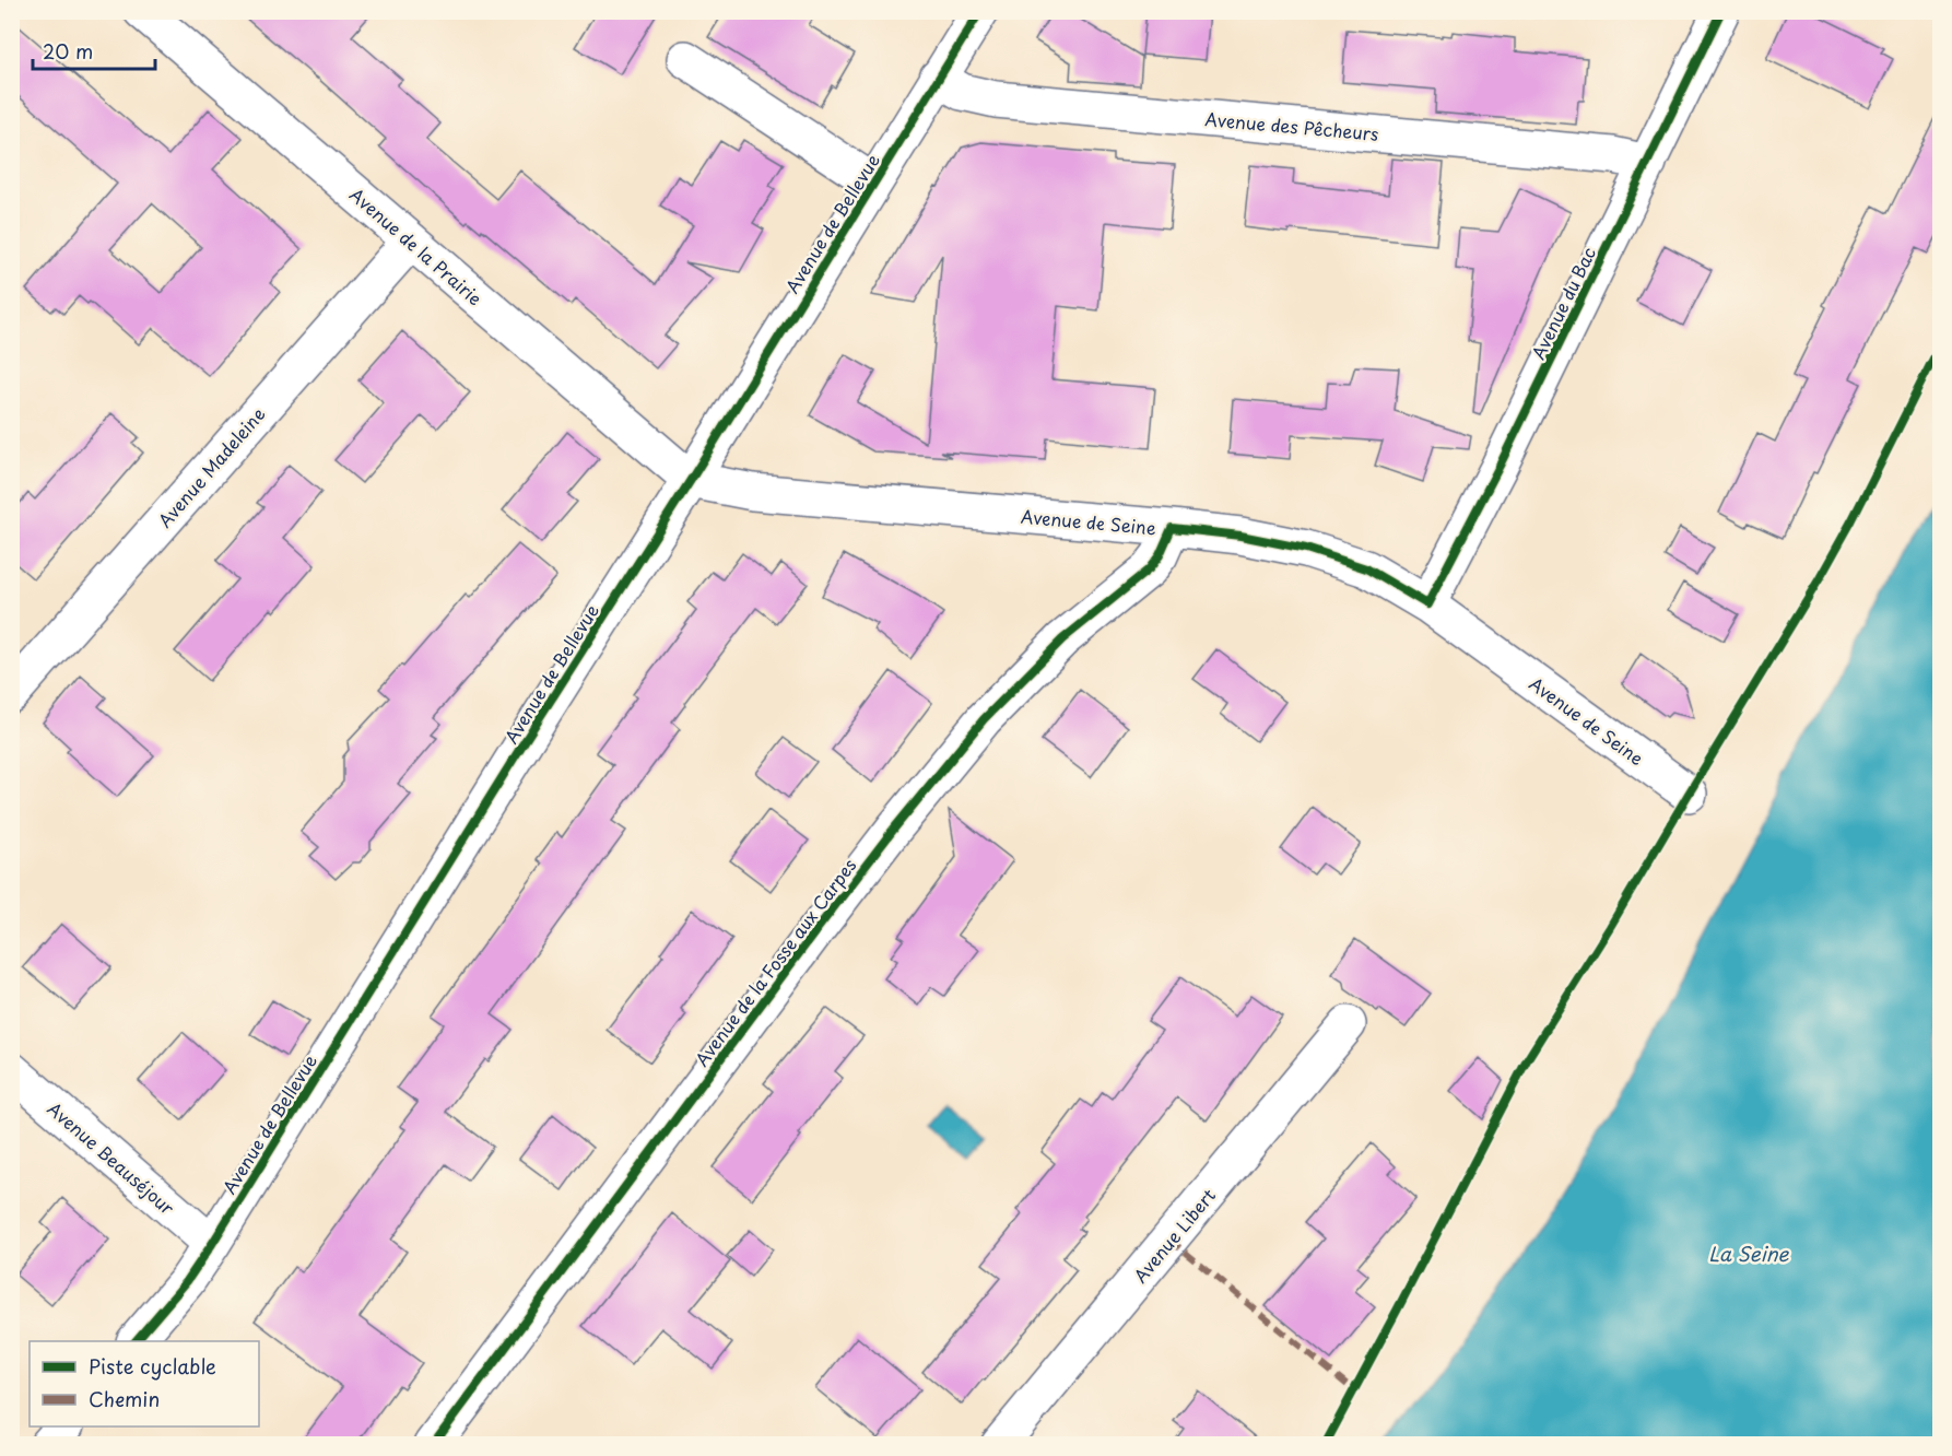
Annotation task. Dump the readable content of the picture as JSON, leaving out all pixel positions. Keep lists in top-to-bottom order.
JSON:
{
  "streets": {
    "street": [
      "Avenue des Pêcheurs",
      "Avenue de Bellevue",
      "Avenue de la Prairie",
      "Avenue du Bac",
      "Avenue Madeleine",
      "Avenue de Seine",
      "Avenue de la Fosse aux Carpes",
      "Avenue Beauséjour",
      "Avenue Libert"
    ]
  },
  "crossings": [
    ["Avenue des Pêcheurs", "Avenue de Bellevue"],
    ["Avenue des Pêcheurs", "Avenue du Bac"],
    ["Avenue de Bellevue", "Avenue de la Prairie"],
    ["Avenue de Bellevue", "Avenue de Seine"],
    ["Avenue de Bellevue", "Avenue Beauséjour"],
    ["Avenue de la Prairie", "Avenue Madeleine"],
    ["Avenue de la Prairie", "Avenue de Seine"],
    ["Avenue du Bac", "Avenue de Seine"],
    ["Avenue de Seine", "Avenue de la Fosse aux Carpes"]
  ],
  "water": ["La Seine"],
  "legend": ["Piste cyclable", "Chemin"],
  "scale_bar": "20 m"
}
